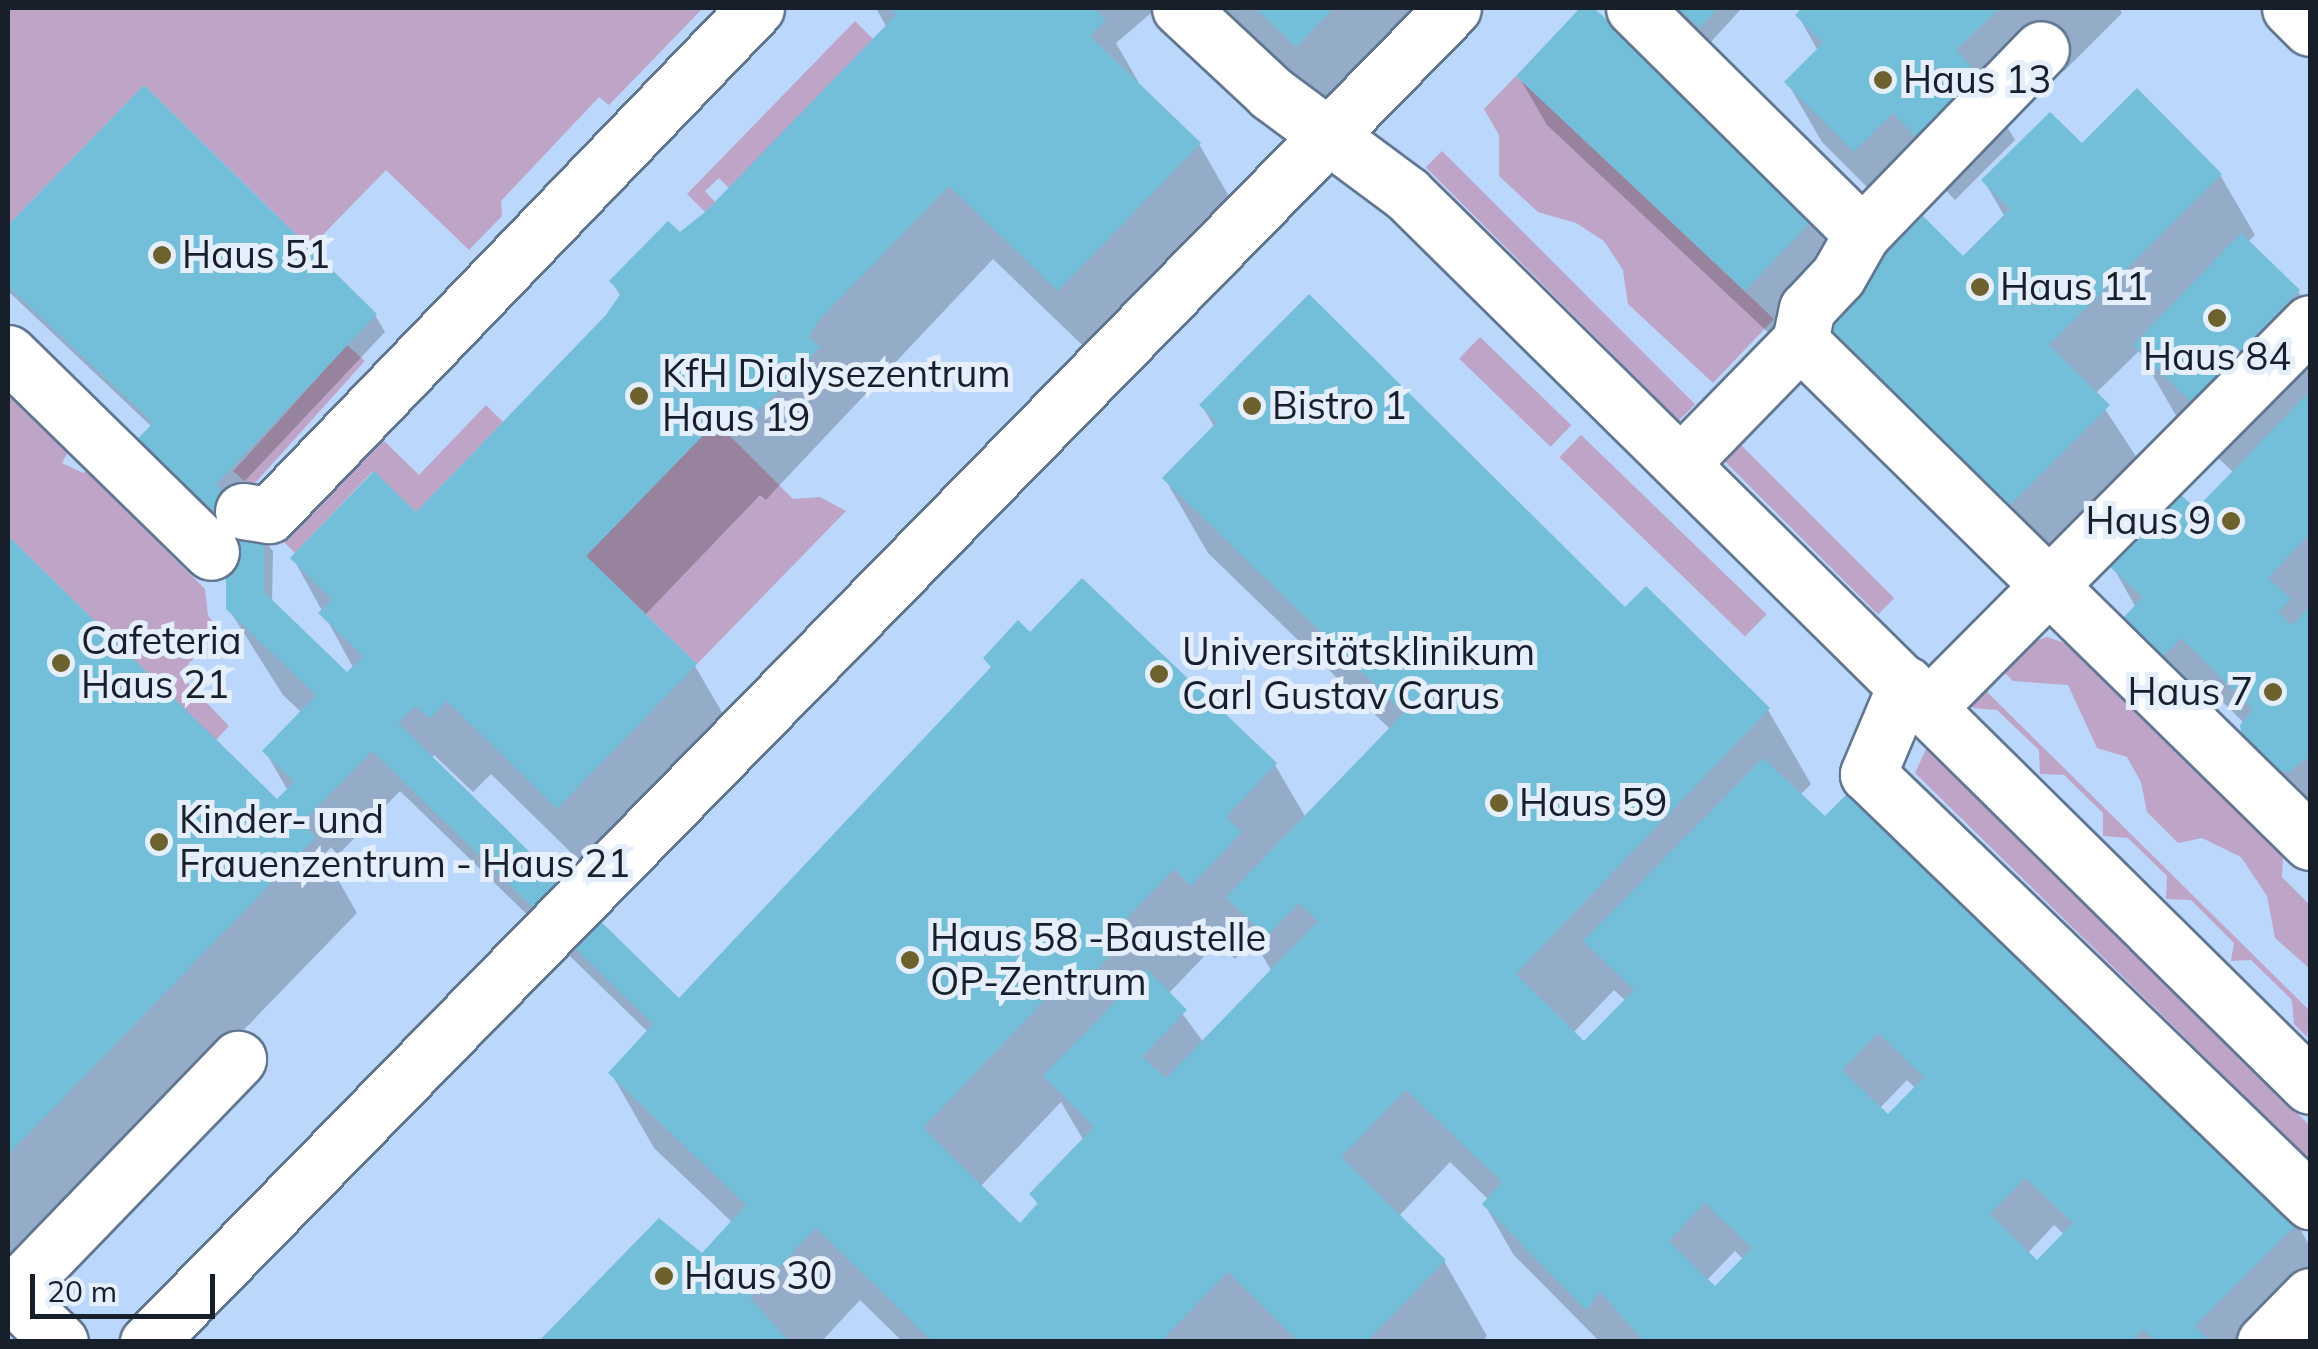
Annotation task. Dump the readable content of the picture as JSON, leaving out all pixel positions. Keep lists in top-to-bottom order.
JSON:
{
  "places": [
    "Haus 13",
    "Haus 51",
    "Haus 11",
    "Haus 84",
    "KfH Dialysezentrum Haus 19",
    "Bistro 1",
    "Haus 9",
    "Cafeteria Haus 21",
    "Universitätsklinikum Carl Gustav Carus",
    "Haus 7",
    "Haus 59",
    "Kinder- und Frauenzentrum - Haus 21",
    "Haus 58 -Baustelle OP-Zentrum",
    "Haus 30"
  ],
  "scale_bar": "20 m"
}
